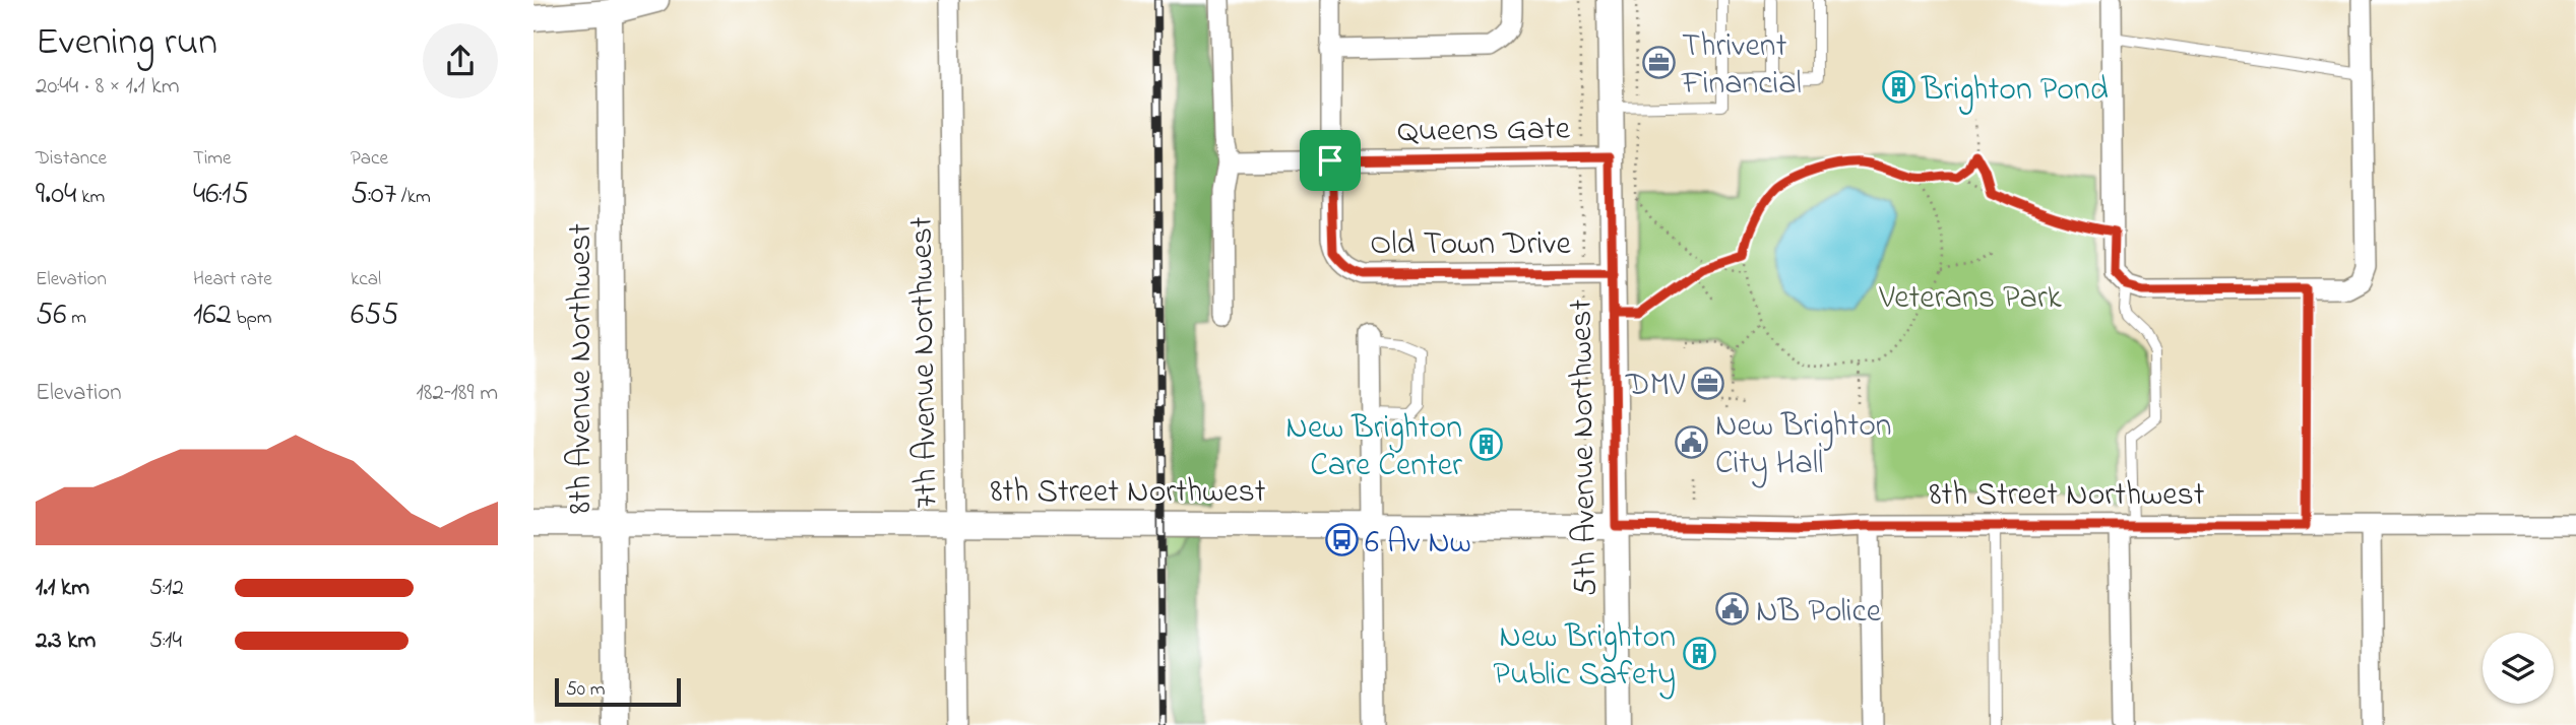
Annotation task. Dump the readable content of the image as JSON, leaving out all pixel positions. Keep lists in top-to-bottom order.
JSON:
{
  "streets": {
    "street": [
      "Queens Gate",
      "Old Town Drive",
      "7th Avenue Northwest",
      "8th Avenue Northwest",
      "5th Avenue Northwest",
      "8th Street Northwest"
    ]
  },
  "crossings": [
    ["Queens Gate", "Old Town Drive"],
    ["Queens Gate", "5th Avenue Northwest"],
    ["Old Town Drive", "5th Avenue Northwest"],
    ["7th Avenue Northwest", "8th Street Northwest"],
    ["8th Avenue Northwest", "8th Street Northwest"],
    ["5th Avenue Northwest", "8th Street Northwest"]
  ],
  "parks": ["Veterans Park"],
  "places": {
    "office": ["Thrivent Financial", "DMV"],
    "building": ["Brighton Pond", "New Brighton Care Center", "New Brighton Public Safety"],
    "public building": ["New Brighton City Hall", "NB Police"],
    "bus stop": ["6 Av Nw"]
  },
  "scale_bar": "50 m",
  "page": {
    "heading": ["Evening run", "20:44 · 8 × 1.1 km"],
    "stats": [
      ["Distance", "9.04 km"],
      ["Time", "46:15"],
      ["Pace", "5:07 /km"],
      ["Elevation", "56 m"],
      ["Heart rate", "162 bpm"],
      ["kcal", "655"]
    ],
    "chart": ["Elevation", "182–189 m"],
    "list": [
      {
        "name": "1.1 km",
        "note": "5:12"
      },
      {
        "name": "2.3 km",
        "note": "5:14"
      }
    ],
    "scale": "50 m"
  }
}
